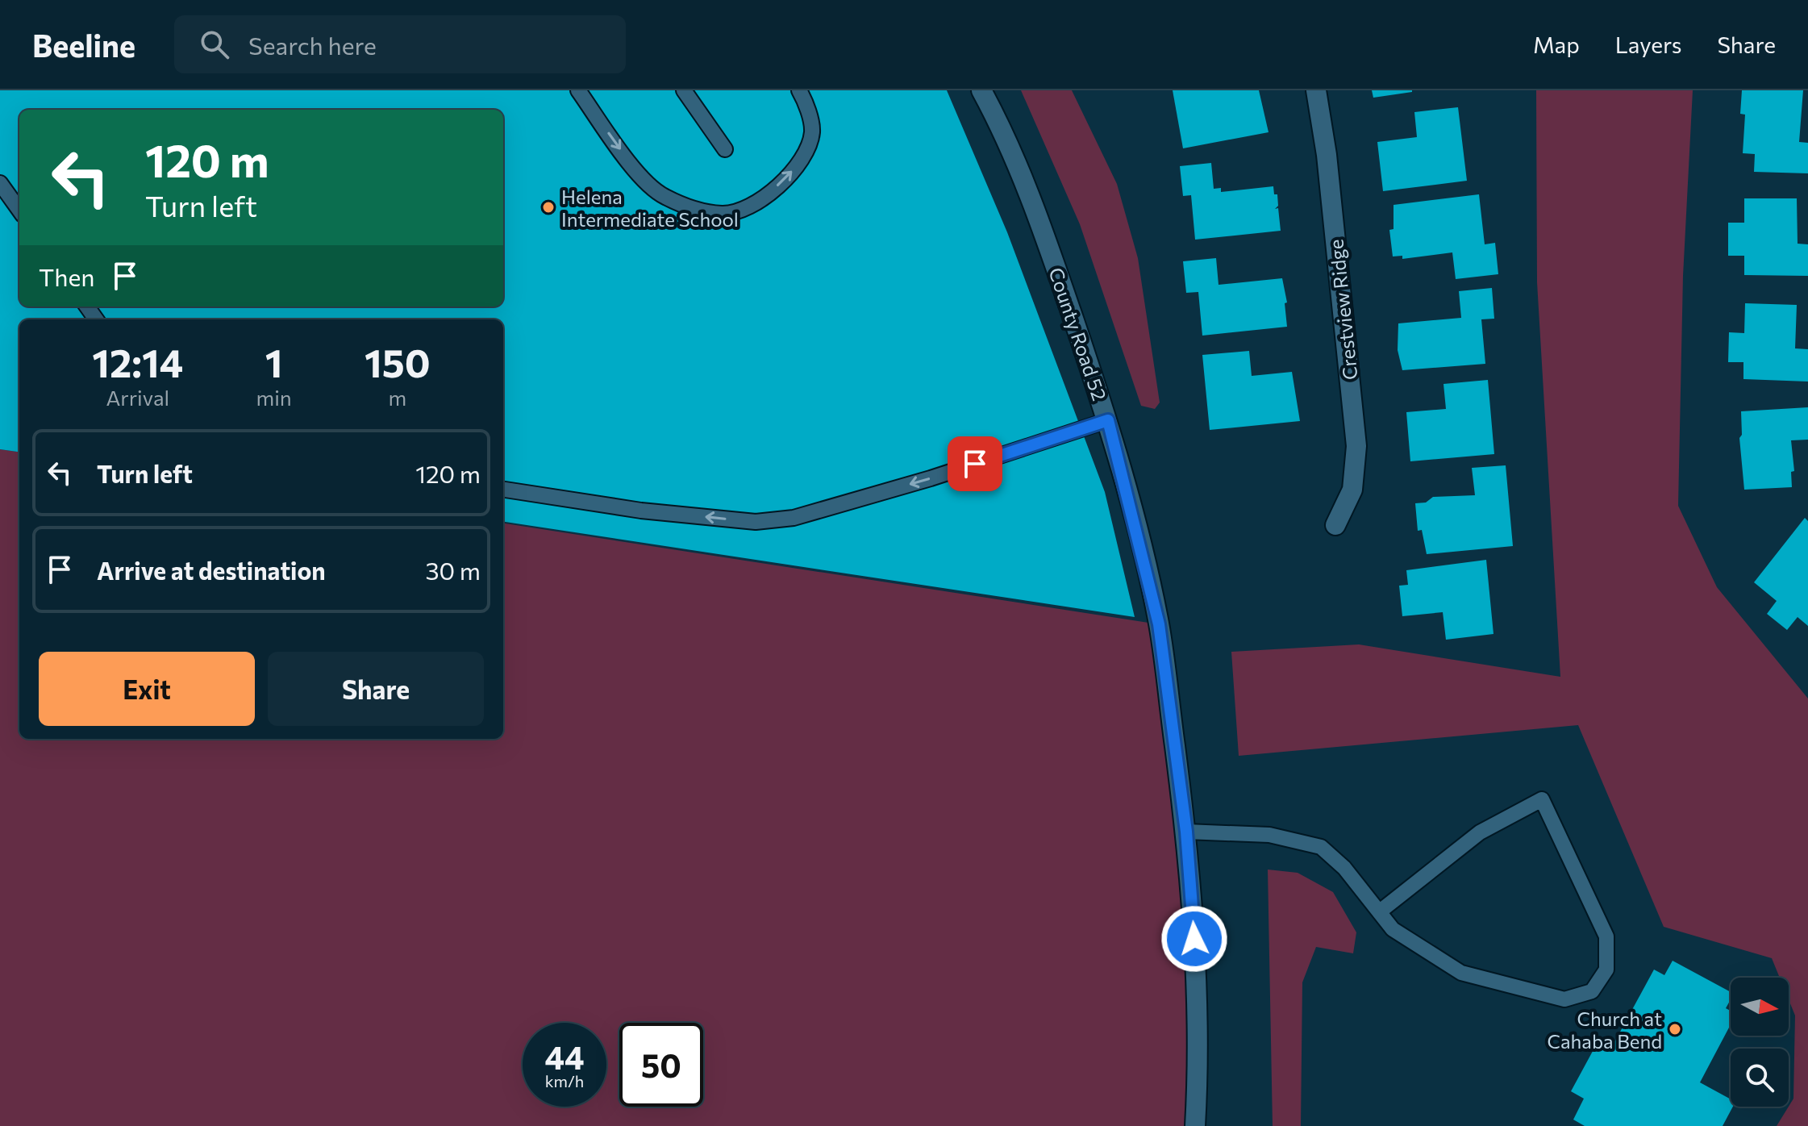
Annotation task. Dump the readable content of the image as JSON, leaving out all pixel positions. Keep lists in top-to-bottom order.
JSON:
{
  "streets": {
    "main road": ["Crestview Ridge", "County Road 52"]
  },
  "places": ["Helena Intermediate School", "Church at Cahaba Bend"],
  "north": "right",
  "page": {
    "header": "Beeline",
    "search": "Search here",
    "nav": ["Map", "Layers", "Share"],
    "turn": ["120 m", "Turn left"],
    "then": "Then",
    "eta": [
      "12:14",
      "Arrival",
      "1",
      "min",
      "150",
      "m"
    ],
    "list": [
      {
        "name": "Turn left",
        "value": "120 m"
      },
      {
        "name": "Arrive at destination",
        "value": "30 m"
      }
    ],
    "buttons": ["Exit", "Share"],
    "speed": "44 km/h",
    "limit": "50"
  }
}
